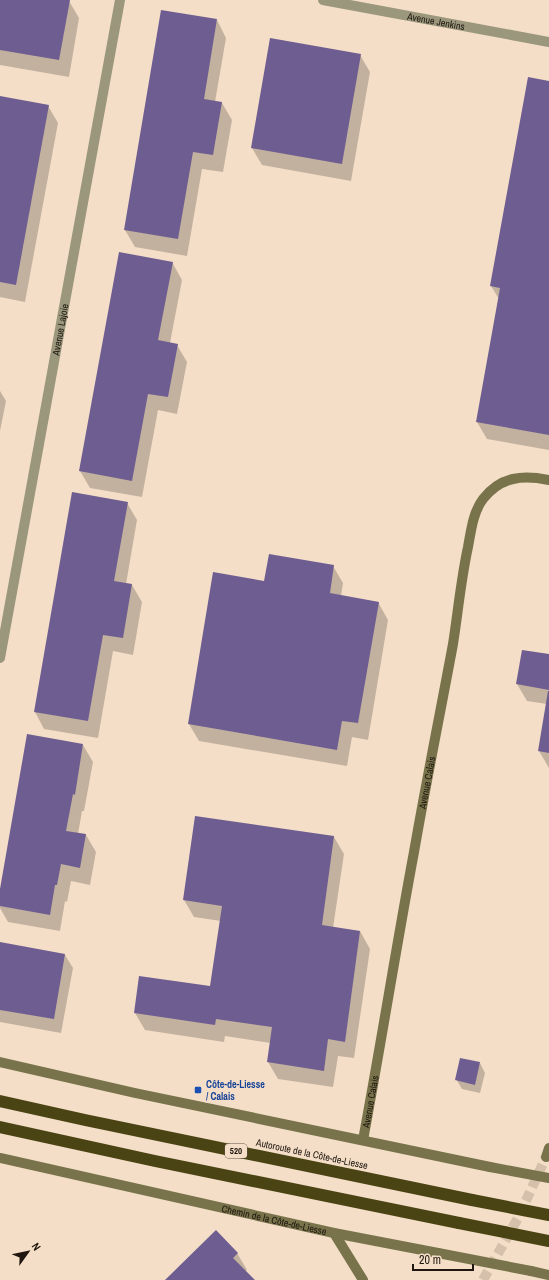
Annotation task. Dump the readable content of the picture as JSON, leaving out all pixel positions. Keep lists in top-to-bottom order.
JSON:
{
  "streets": {
    "highway": ["520", "Autoroute de la Côte-de-Liesse"],
    "main road": ["Avenue Calais", "Chemin de la Côte-de-Liesse"],
    "street": ["Avenue Jenkins", "Avenue Lajoie"]
  },
  "places": {
    "transit": ["Côte-de-Liesse / Calais"]
  },
  "scale_bar": "20 m",
  "north": "top right"
}
